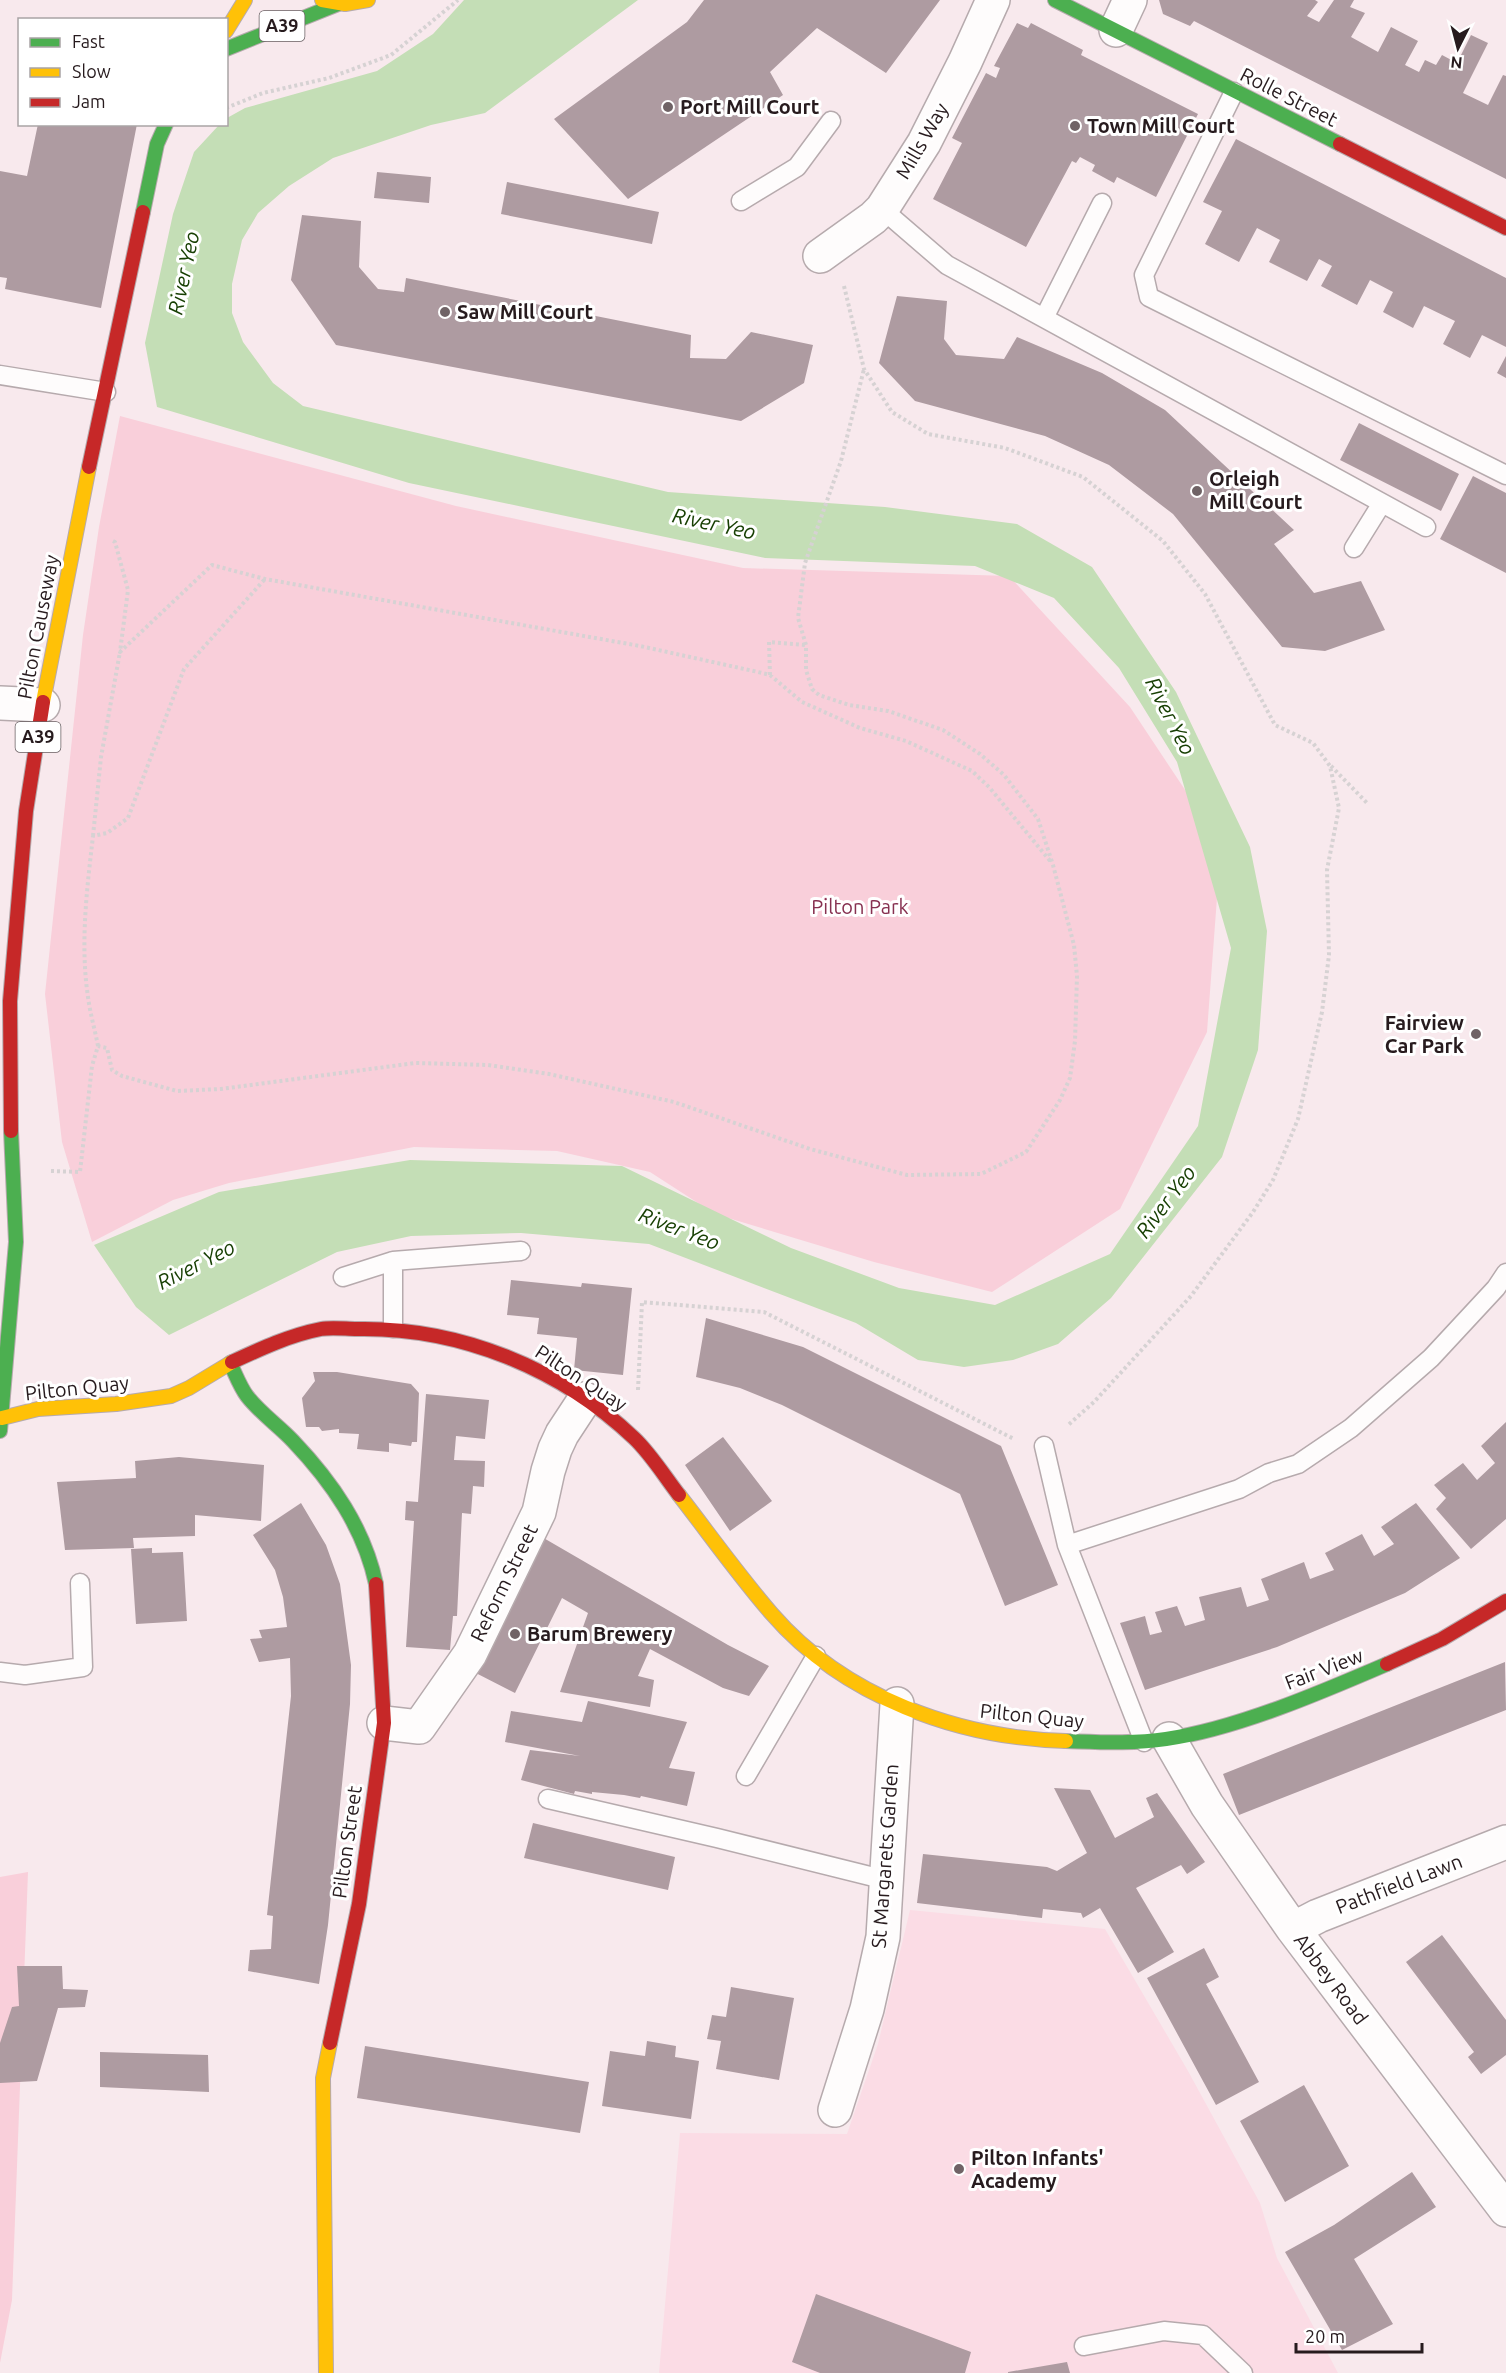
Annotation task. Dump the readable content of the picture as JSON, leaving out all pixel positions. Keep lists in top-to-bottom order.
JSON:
{
  "streets": {
    "street": [
      "A39",
      "Rolle Street",
      "Mills Way",
      "Pilton Causeway",
      "Pilton Quay",
      "Reform Street",
      "Fair View",
      "Pilton Street",
      "St Margarets Garden",
      "Pathfield Lawn",
      "Abbey Road"
    ]
  },
  "crossings": [
    ["A39", "Pilton Causeway"],
    ["A39", "Pilton Quay"],
    ["Pilton Quay", "Reform Street"],
    ["Pilton Quay", "Fair View"],
    ["Pilton Quay", "Pilton Street"],
    ["Pilton Quay", "St Margarets Garden"],
    ["Pilton Quay", "Abbey Road"],
    ["Reform Street", "Pilton Street"],
    ["Fair View", "Abbey Road"],
    ["Pathfield Lawn", "Abbey Road"]
  ],
  "water": ["River Yeo"],
  "parks": ["Pilton Park"],
  "places": [
    "Port Mill Court",
    "Town Mill Court",
    "Saw Mill Court",
    "Orleigh Mill Court",
    "Fairview Car Park",
    "Barum Brewery",
    "Pilton Infants' Academy"
  ],
  "legend": ["Fast", "Slow", "Jam"],
  "scale_bar": "20 m",
  "north": "bottom"
}
